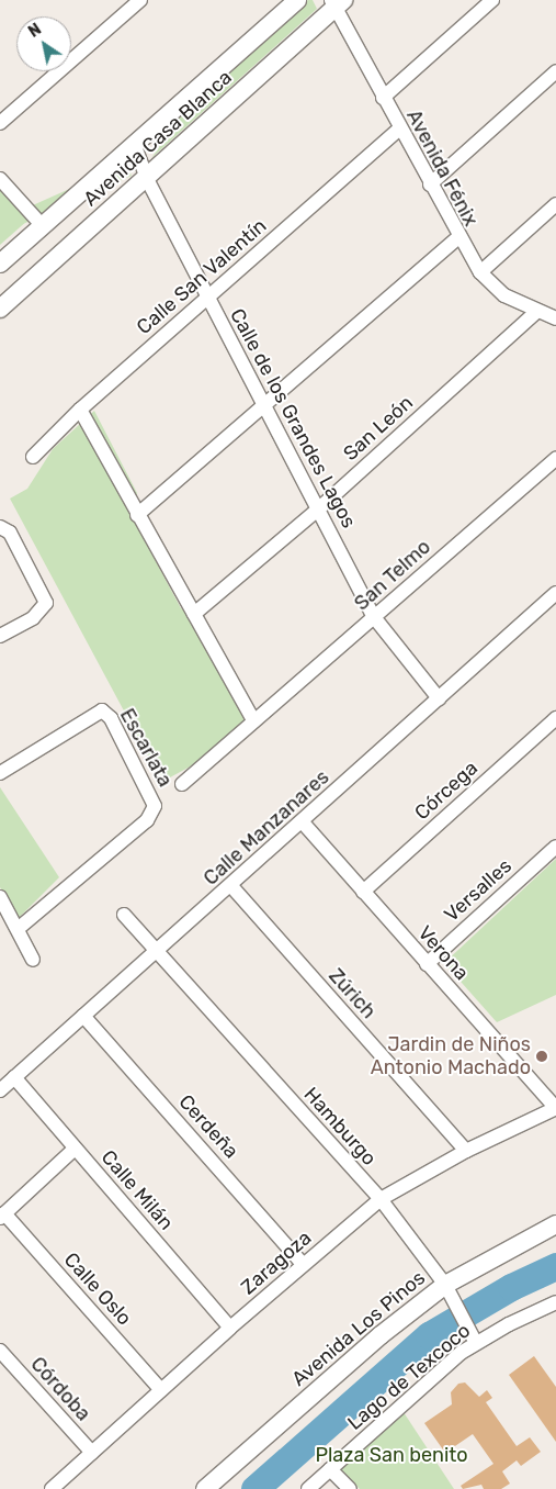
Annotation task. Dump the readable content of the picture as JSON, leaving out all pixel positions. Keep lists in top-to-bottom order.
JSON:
{
  "streets": {
    "street": [
      "Avenida Casa Blanca",
      "Avenida Fénix",
      "Calle San Valentín",
      "Calle de los Grandes Lagos",
      "San León",
      "San Telmo",
      "Escarlata",
      "Córcega",
      "Calle Manzanares",
      "Versalles",
      "Verona",
      "Zúrich",
      "Cerdeña",
      "Hamburgo",
      "Calle Milán",
      "Zaragoza",
      "Calle Oslo",
      "Avenida Los Pinos",
      "Lago de Texcoco",
      "Córdoba"
    ]
  },
  "crossings": [
    ["Avenida Casa Blanca", "Avenida Fénix"],
    ["Avenida Casa Blanca", "Calle de los Grandes Lagos"],
    ["Avenida Fénix", "Calle San Valentín"],
    ["Avenida Fénix", "San León"],
    ["Calle San Valentín", "Calle de los Grandes Lagos"],
    ["Calle de los Grandes Lagos", "San León"],
    ["Calle de los Grandes Lagos", "San Telmo"],
    ["Calle de los Grandes Lagos", "Calle Manzanares"],
    ["Córcega", "Verona"],
    ["Calle Manzanares", "Verona"],
    ["Calle Manzanares", "Zúrich"],
    ["Calle Manzanares", "Cerdeña"],
    ["Calle Manzanares", "Hamburgo"],
    ["Calle Manzanares", "Calle Milán"],
    ["Versalles", "Verona"],
    ["Verona", "Zaragoza"],
    ["Zúrich", "Zaragoza"],
    ["Cerdeña", "Zaragoza"],
    ["Hamburgo", "Zaragoza"],
    ["Hamburgo", "Avenida Los Pinos"],
    ["Hamburgo", "Lago de Texcoco"],
    ["Calle Milán", "Zaragoza"],
    ["Zaragoza", "Calle Oslo"],
    ["Zaragoza", "Córdoba"]
  ],
  "parks": ["Plaza San benito"],
  "places": ["Jardin de Niños Antonio Machado"],
  "north": "top left"
}
